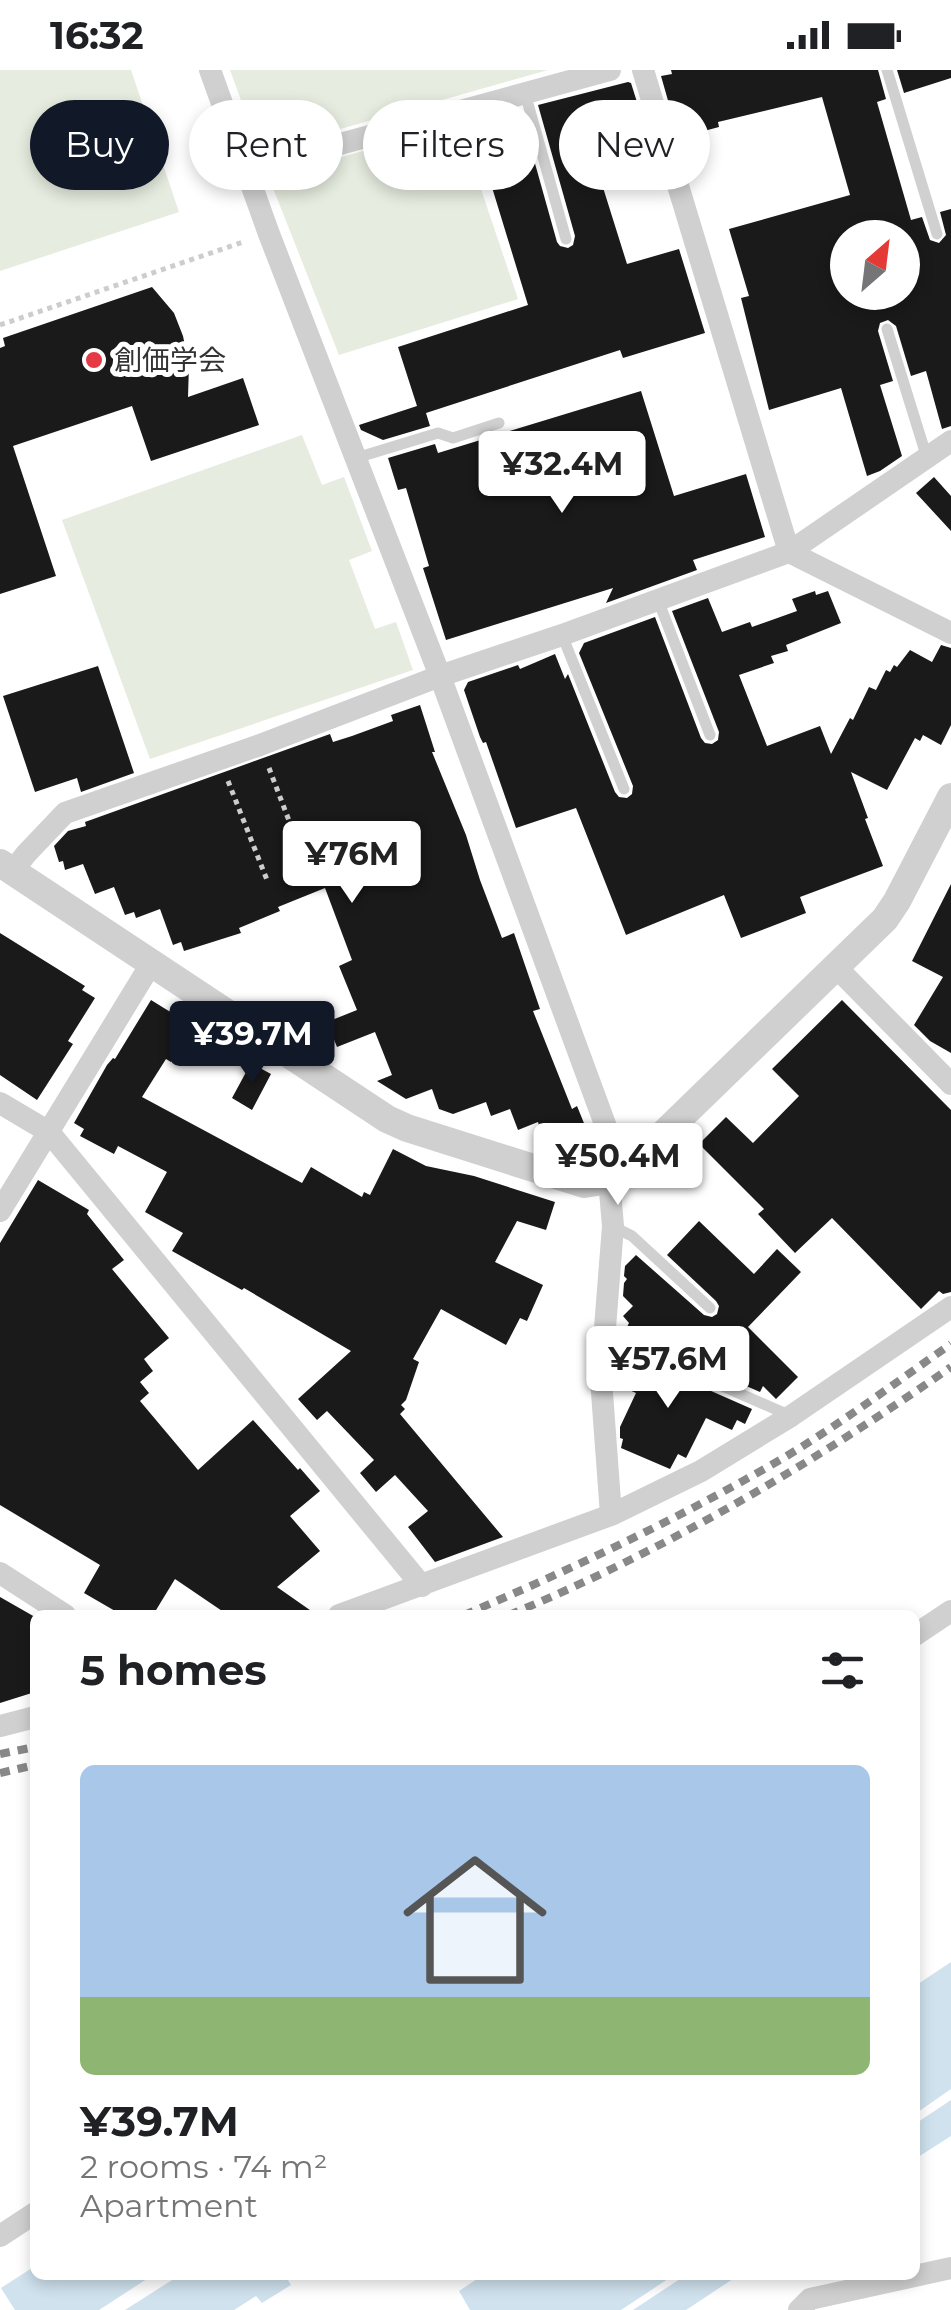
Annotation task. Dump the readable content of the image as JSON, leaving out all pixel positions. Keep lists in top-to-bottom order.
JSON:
{
  "places": ["創価学会"],
  "north": "top right",
  "page": {
    "status": "16:32",
    "chip": [
      "Buy",
      "Rent",
      "Filters",
      "New"
    ],
    "price": [
      "¥32.4M",
      "¥76M",
      "¥39.7M",
      "¥50.4M",
      "¥57.6M"
    ],
    "heading": "5 homes",
    "list": [
      {
        "name": "¥39.7M",
        "note": "2 rooms · 74 m² · Apartment"
      }
    ]
  }
}
